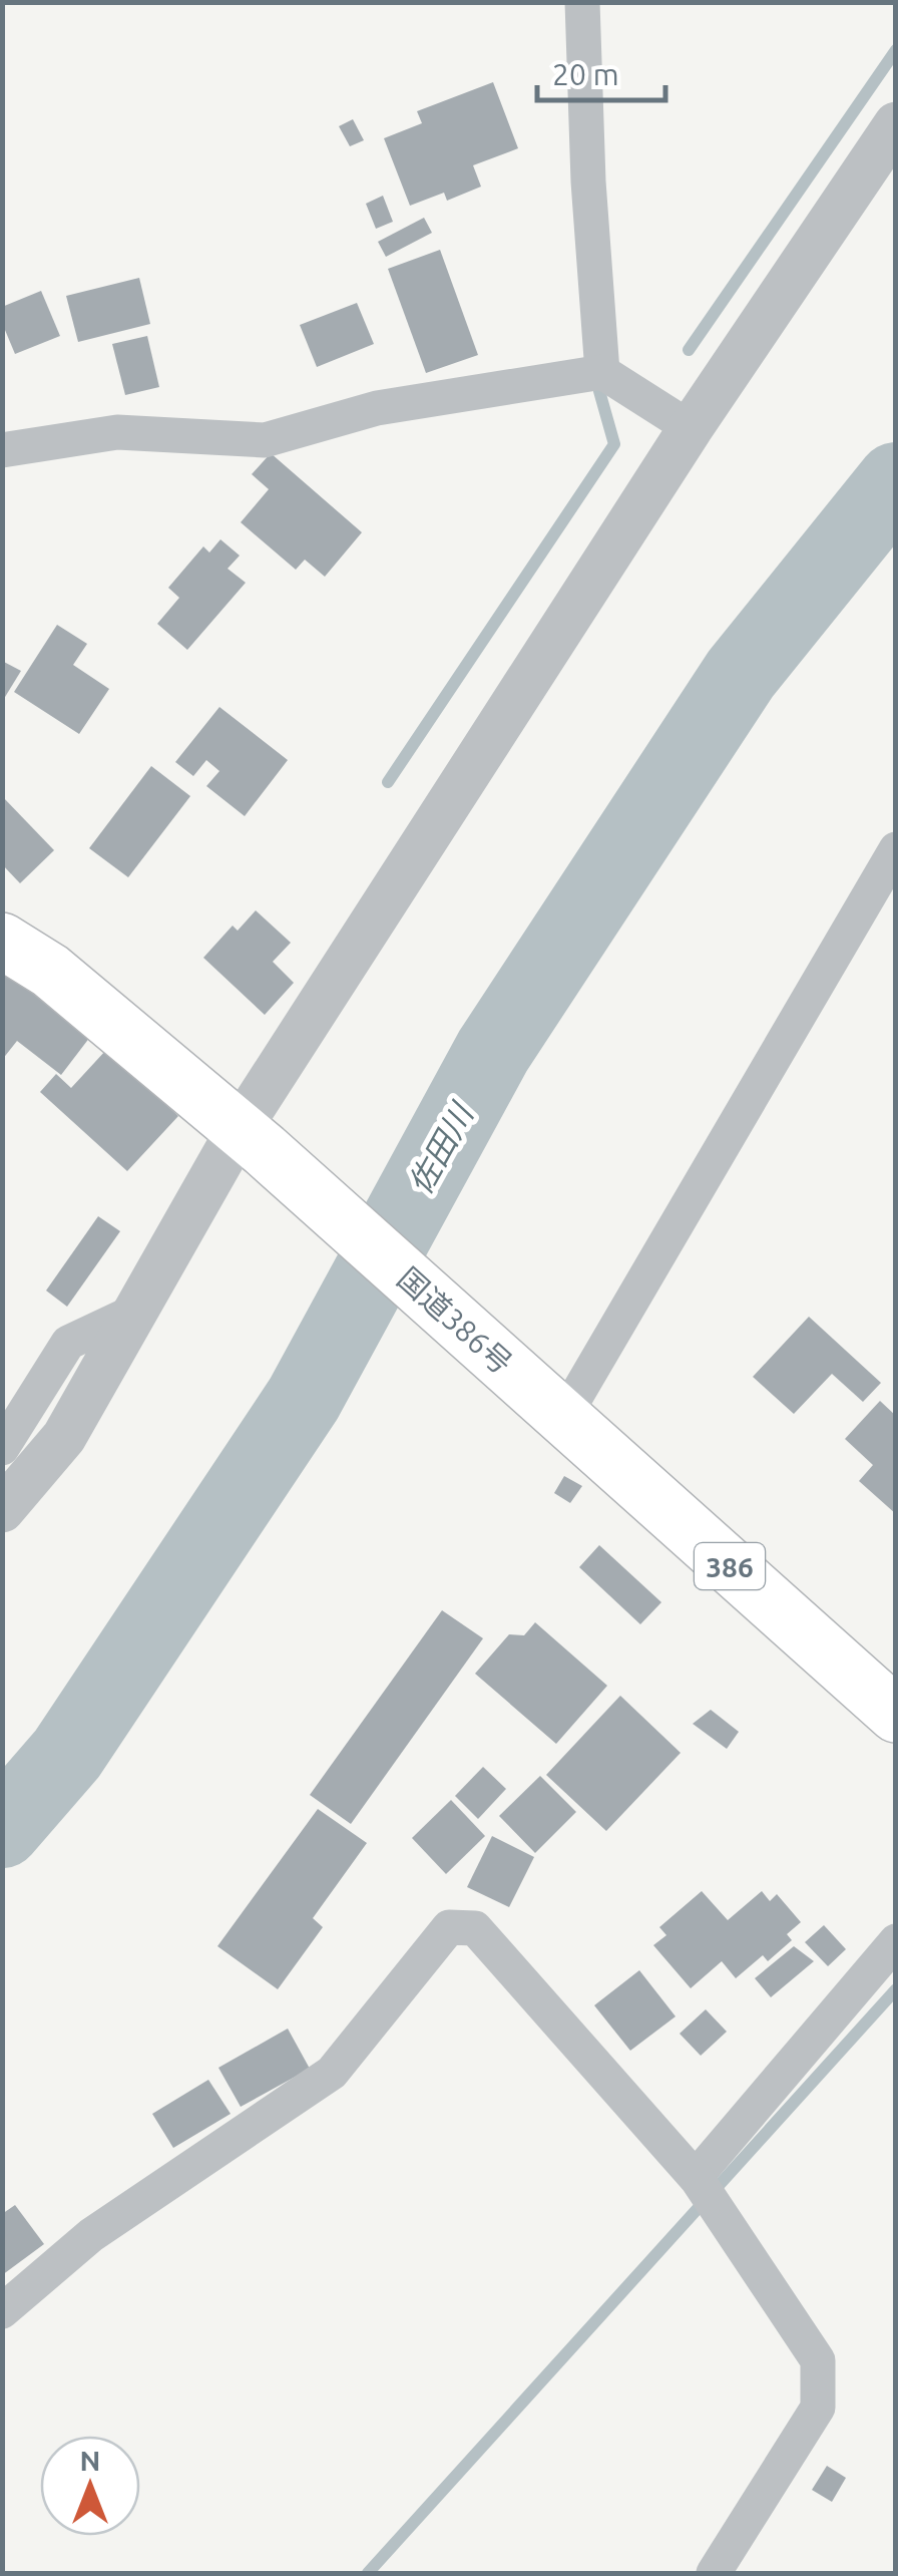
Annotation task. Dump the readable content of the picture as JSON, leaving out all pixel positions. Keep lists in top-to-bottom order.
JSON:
{
  "streets": {
    "highway": ["国道386号", "386"]
  },
  "water": ["佐田川"],
  "scale_bar": "20 m",
  "north": "top"
}
